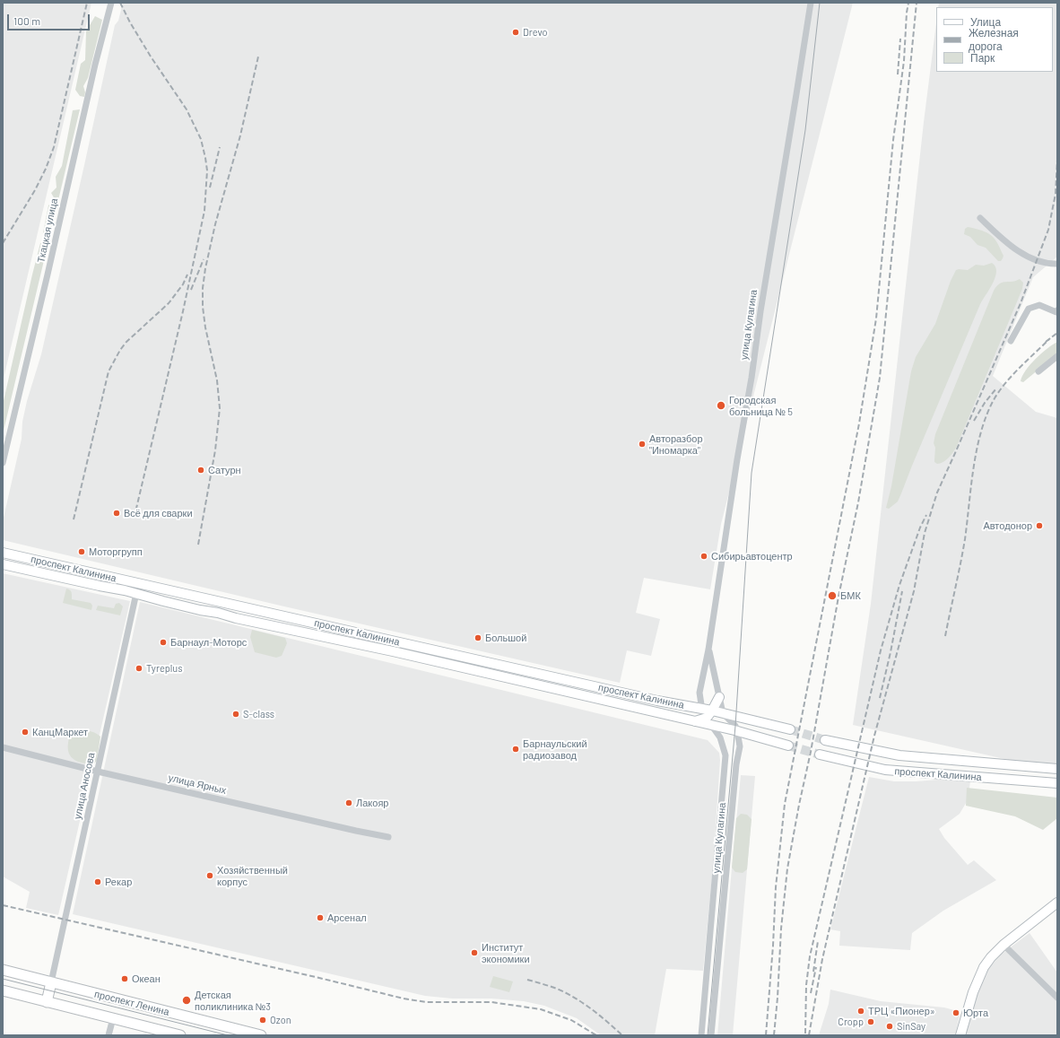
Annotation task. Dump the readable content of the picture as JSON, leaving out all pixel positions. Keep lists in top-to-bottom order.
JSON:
{
  "streets": {
    "main road": ["проспект Калинина", "проспект Ленина"],
    "street": [
      "Ткацкая улица",
      "улица Кулагина",
      "улица Ярных",
      "улица Аносова"
    ]
  },
  "crossings": [
    ["улица Кулагина", "проспект Калинина"],
    ["проспект Калинина", "улица Аносова"],
    ["улица Ярных", "улица Аносова"],
    ["улица Аносова", "проспект Ленина"]
  ],
  "places": [
    "Drevo",
    "Городская больница № 5",
    "Авторазбор \"Иномарка\"",
    "Сатурн",
    "Всё для сварки",
    "Автодонор",
    "Моторгрупп",
    "Сибирьавтоцентр",
    "БМК",
    "Большой",
    "Барнаул-Моторс",
    "Tyreplus",
    "S-class",
    "КанцМаркет",
    "Барнаульский радиозавод",
    "Лакояр",
    "Хозяйственный корпус",
    "Рекар",
    "Арсенал",
    "Институт экономики",
    "Океан",
    "Детская поликлиника №3",
    "ТРЦ «Пионер»",
    "Юрта",
    "Ozon",
    "Cropp",
    "SinSay"
  ],
  "legend": ["Улица", "Железная дорога", "Парк"],
  "scale_bar": "100 m"
}
